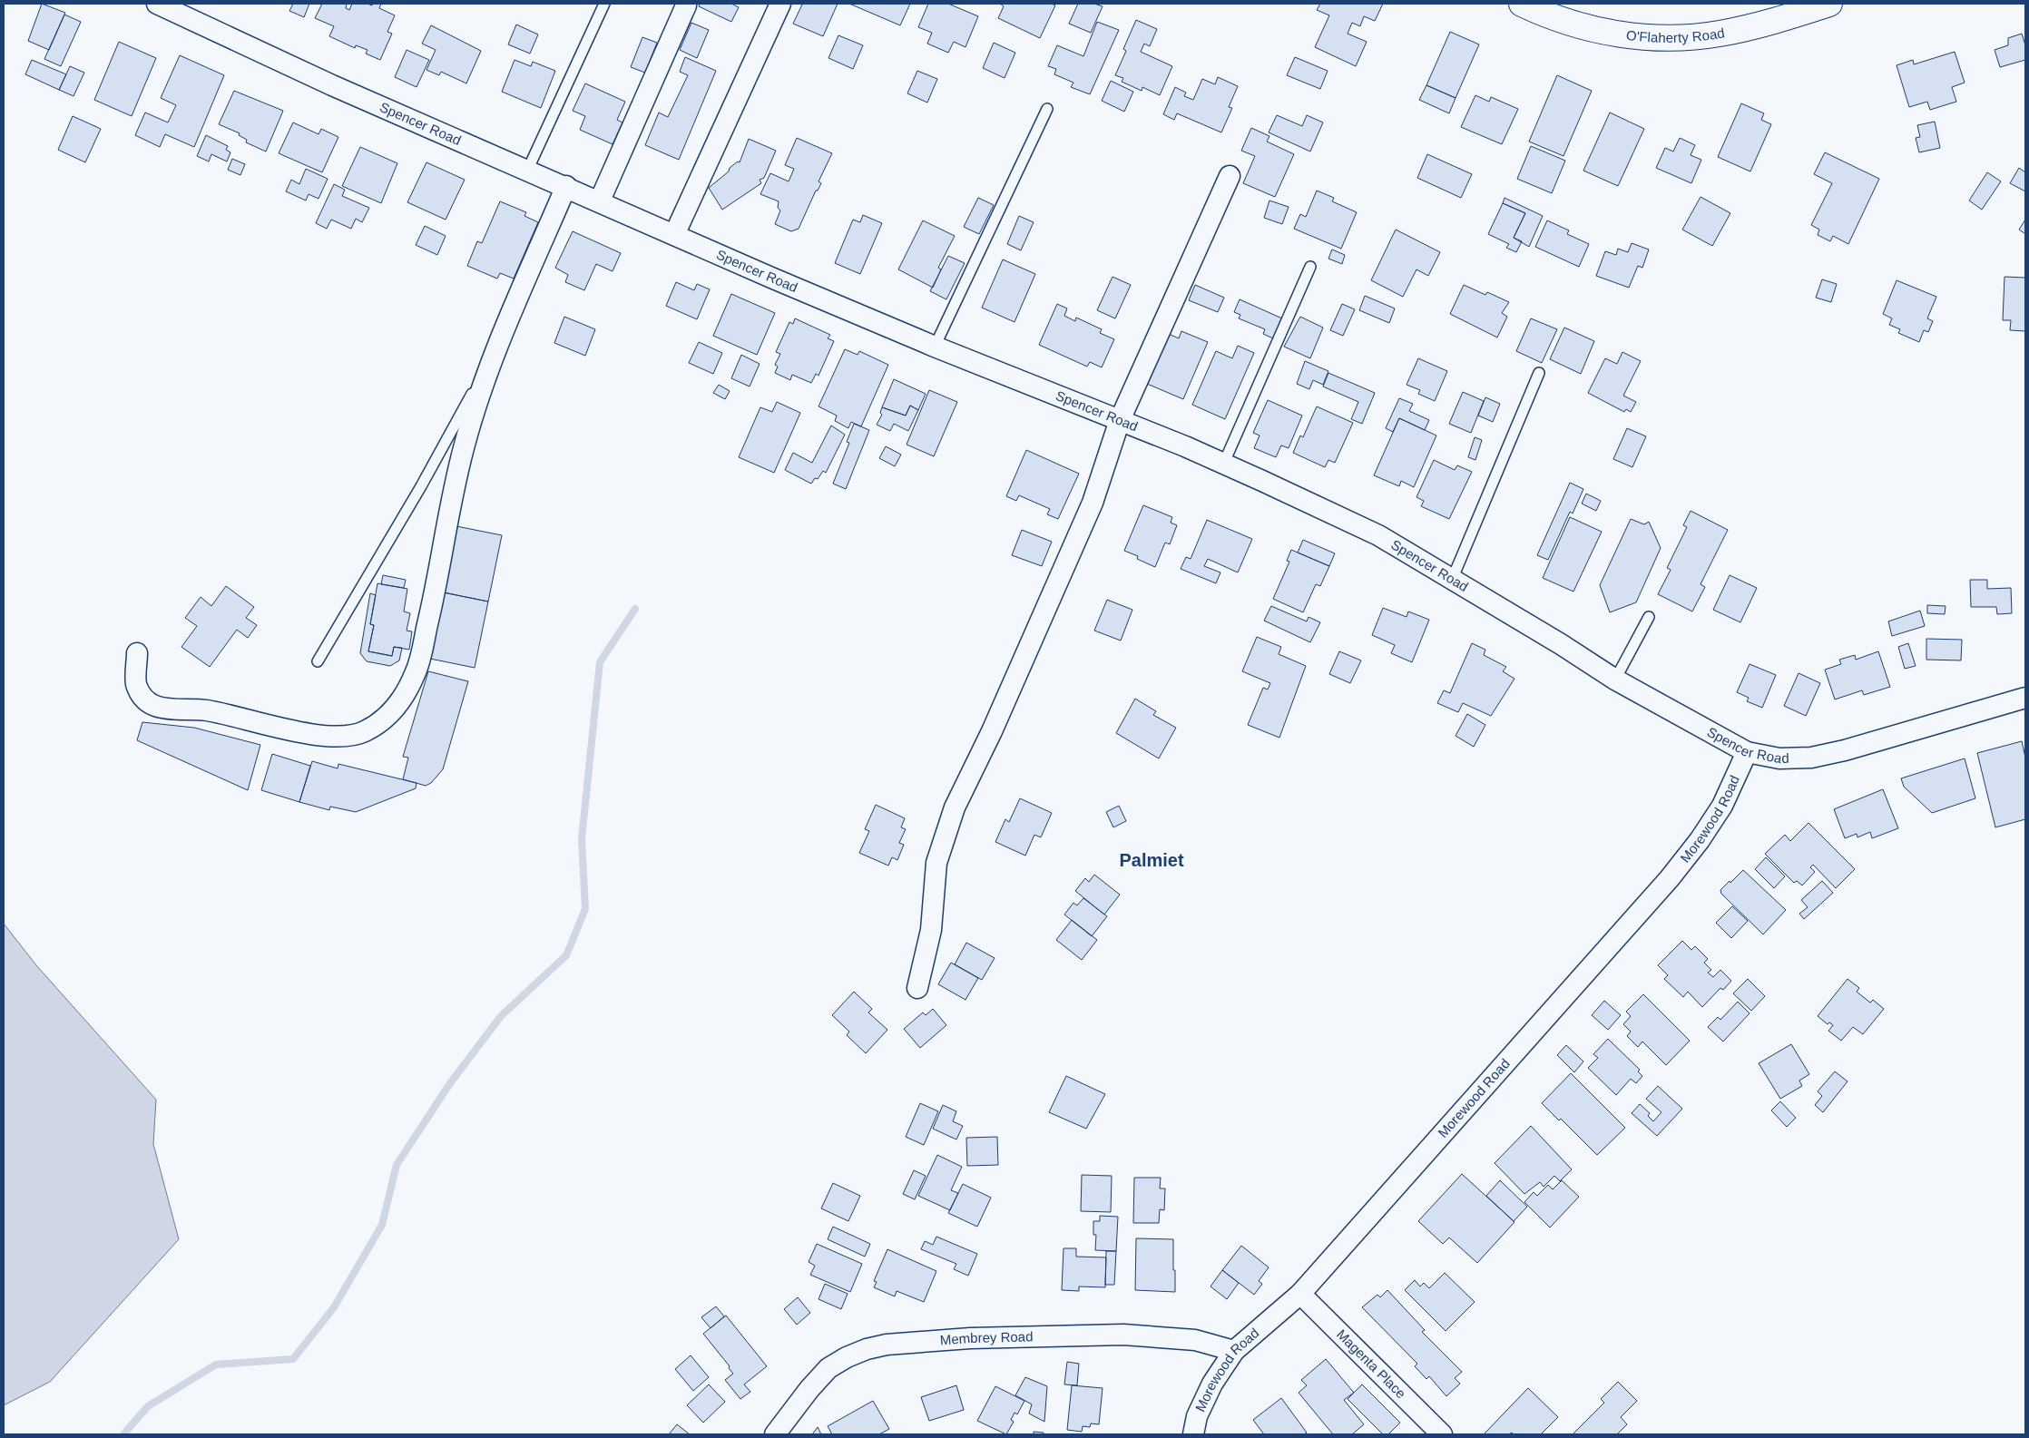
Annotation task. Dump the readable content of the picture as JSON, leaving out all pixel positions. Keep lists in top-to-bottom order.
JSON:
{
  "streets": {
    "street": [
      "O'Flaherty Road",
      "Spencer Road",
      "Morewood Road",
      "Membrey Road",
      "Magenta Place"
    ]
  },
  "crossings": [
    ["Spencer Road", "Morewood Road"],
    ["Morewood Road", "Membrey Road"],
    ["Morewood Road", "Magenta Place"]
  ],
  "districts": ["Palmiet"]
}
